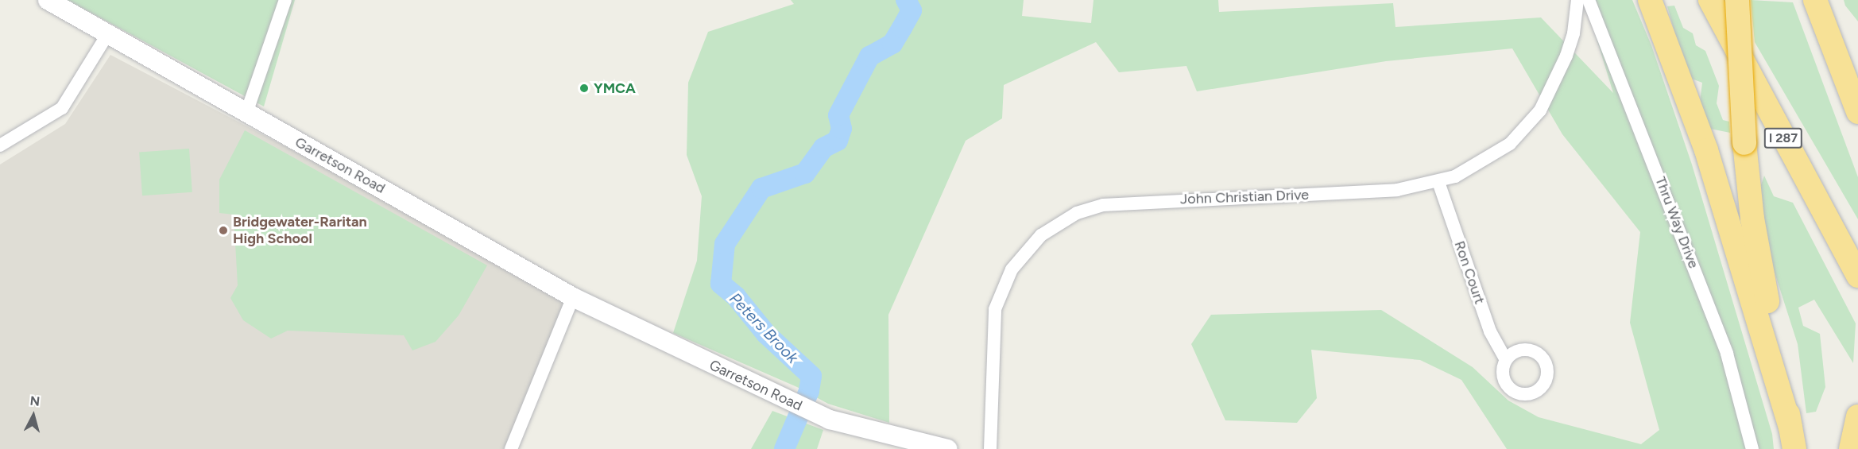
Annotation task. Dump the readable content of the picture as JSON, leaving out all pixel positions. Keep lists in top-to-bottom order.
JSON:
{
  "streets": {
    "highway": ["I 287"],
    "street": [
      "Garretson Road",
      "John Christian Drive",
      "Thru Way Drive",
      "Ron Court"
    ]
  },
  "crossings": [
    ["John Christian Drive", "Ron Court"]
  ],
  "water": ["Peters Brook"],
  "places": ["YMCA", "Bridgewater-Raritan High School"],
  "north": "top"
}
